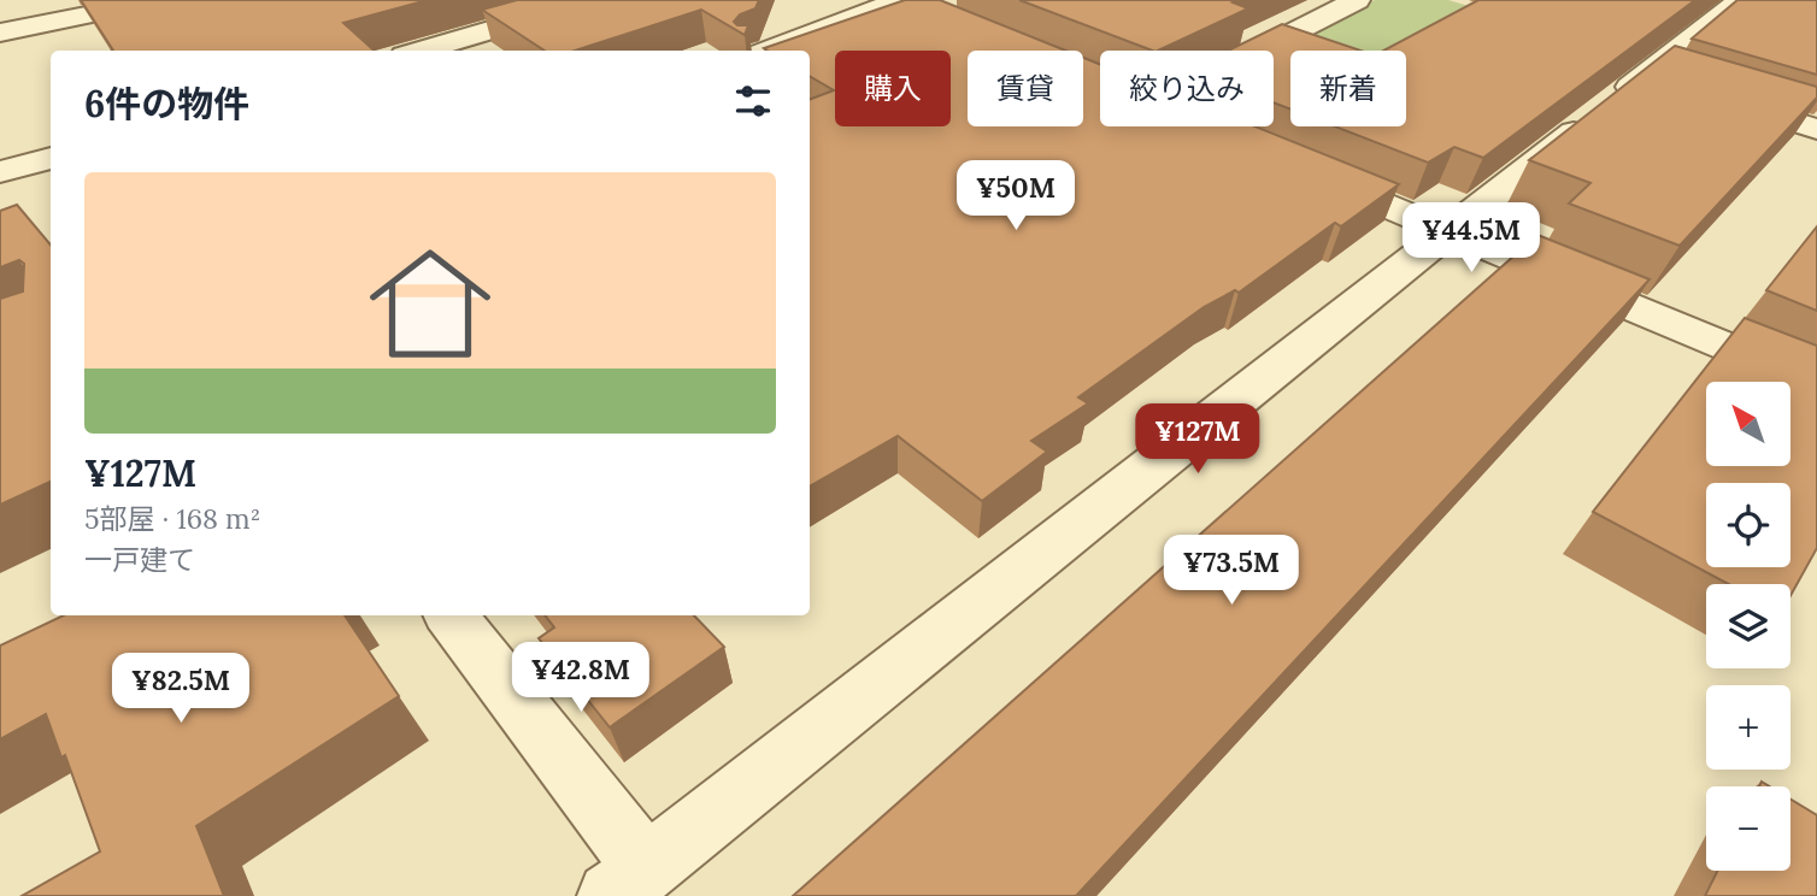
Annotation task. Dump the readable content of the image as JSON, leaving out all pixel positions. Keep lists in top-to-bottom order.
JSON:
{
  "north": "top left",
  "page": {
    "chip": [
      "購入",
      "賃貸",
      "絞り込み",
      "新着"
    ],
    "heading": "6件の物件",
    "list": [
      {
        "name": "¥127M",
        "note": "5部屋 · 168 m² · 一戸建て"
      }
    ],
    "price": [
      "¥50M",
      "¥44.5M",
      "¥127M",
      "¥73.5M",
      "¥42.8M",
      "¥82.5M"
    ],
    "map_buttons": ["+", "−"]
  }
}
